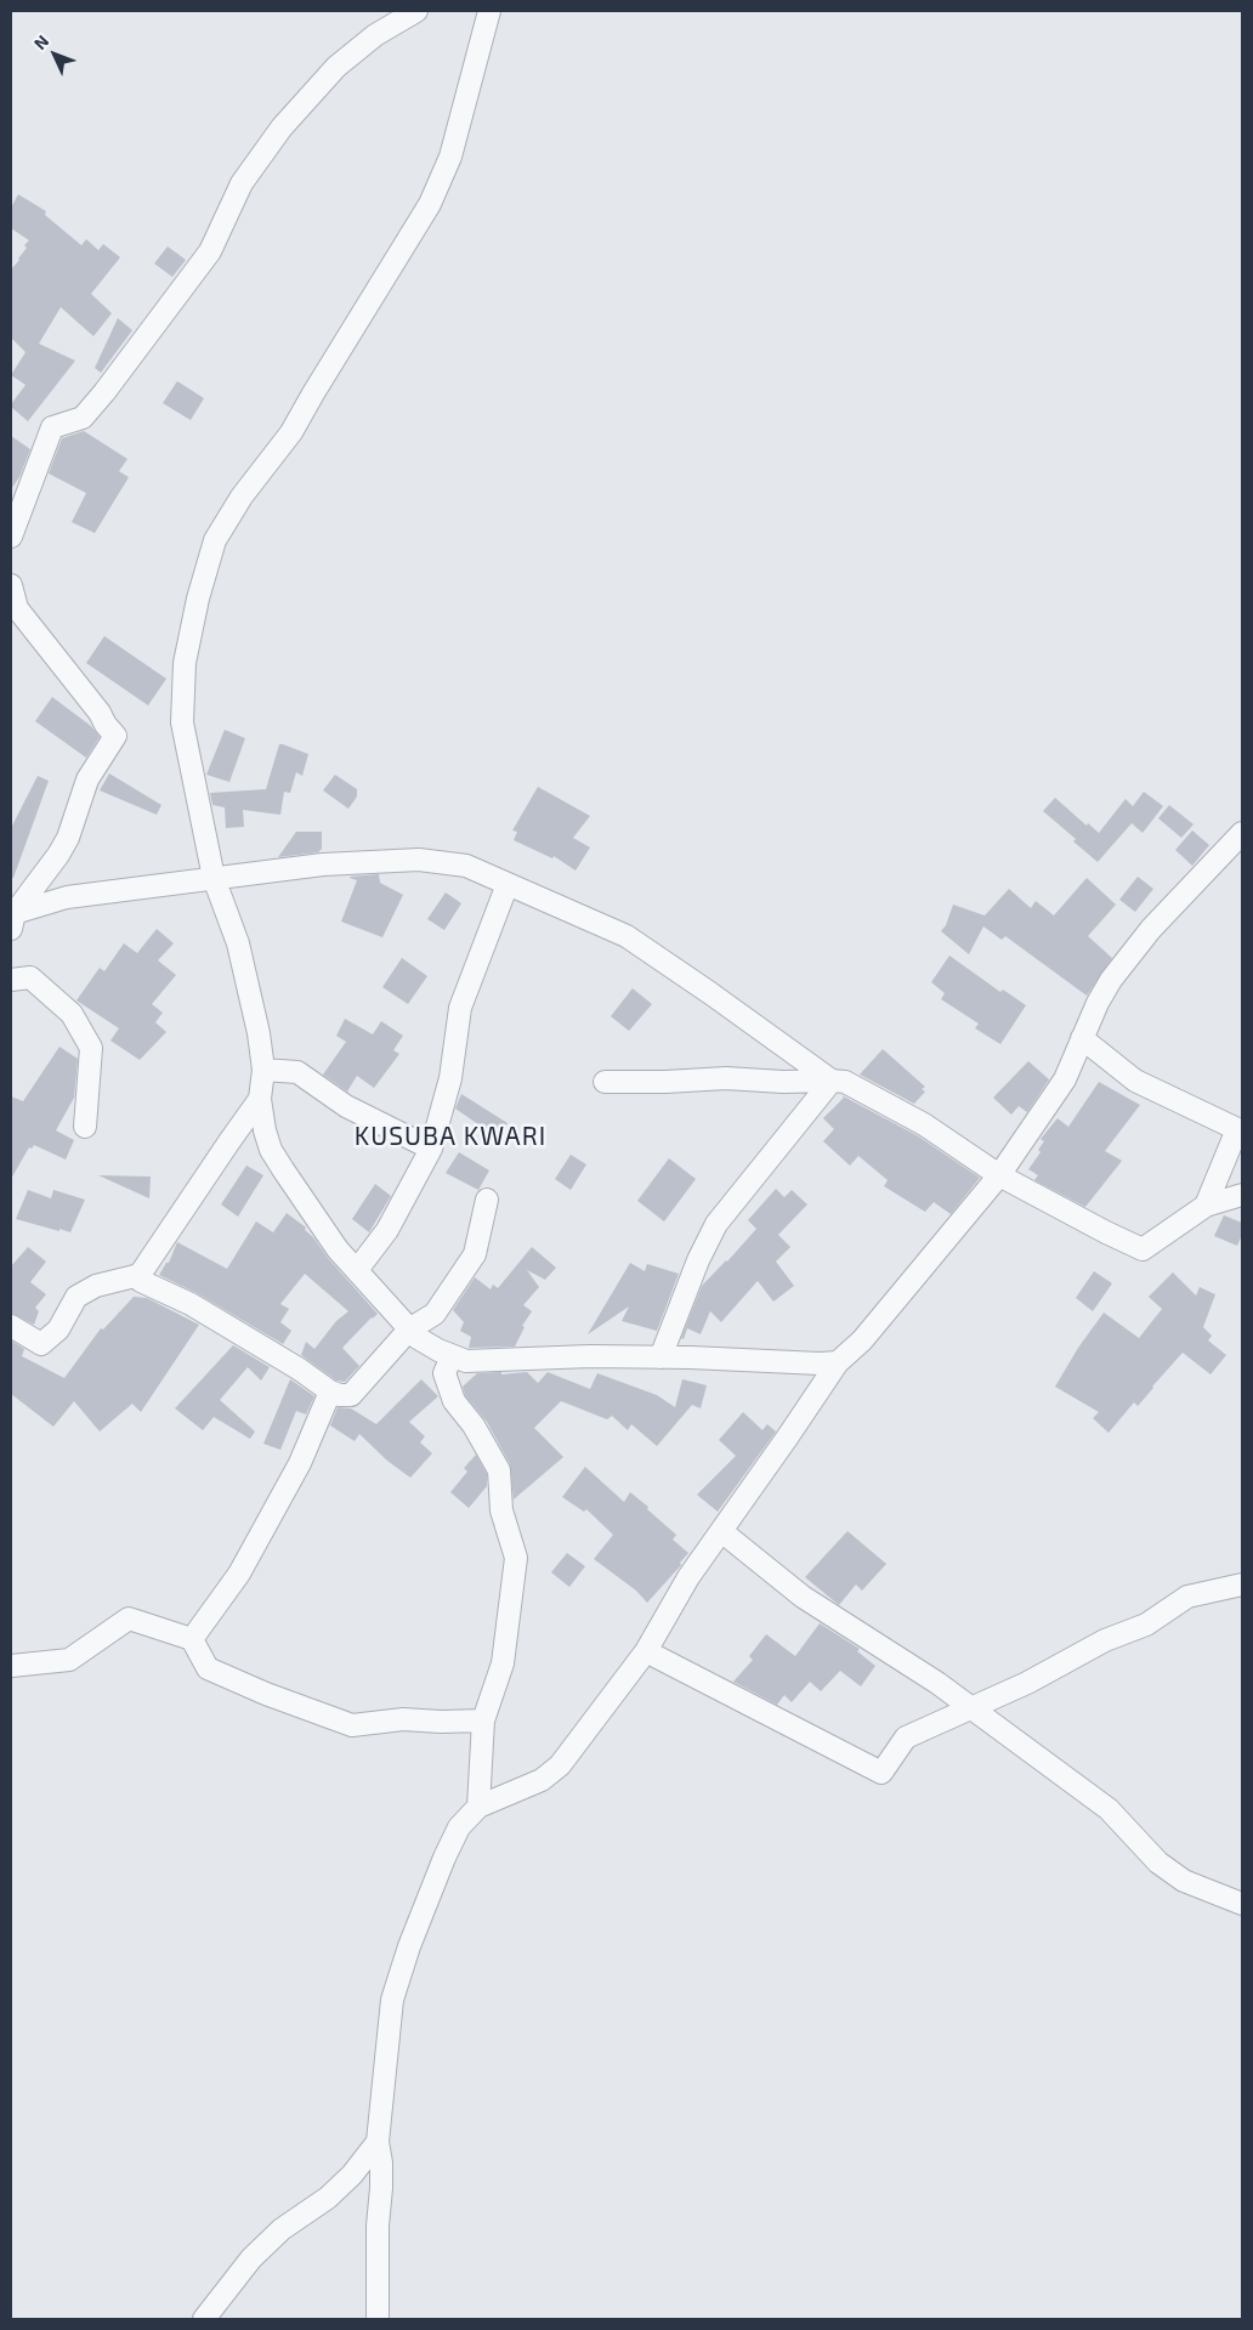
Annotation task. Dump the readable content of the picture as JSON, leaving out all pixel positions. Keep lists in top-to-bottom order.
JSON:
{
  "districts": ["KUSUBA KWARI"],
  "north": "top left"
}
